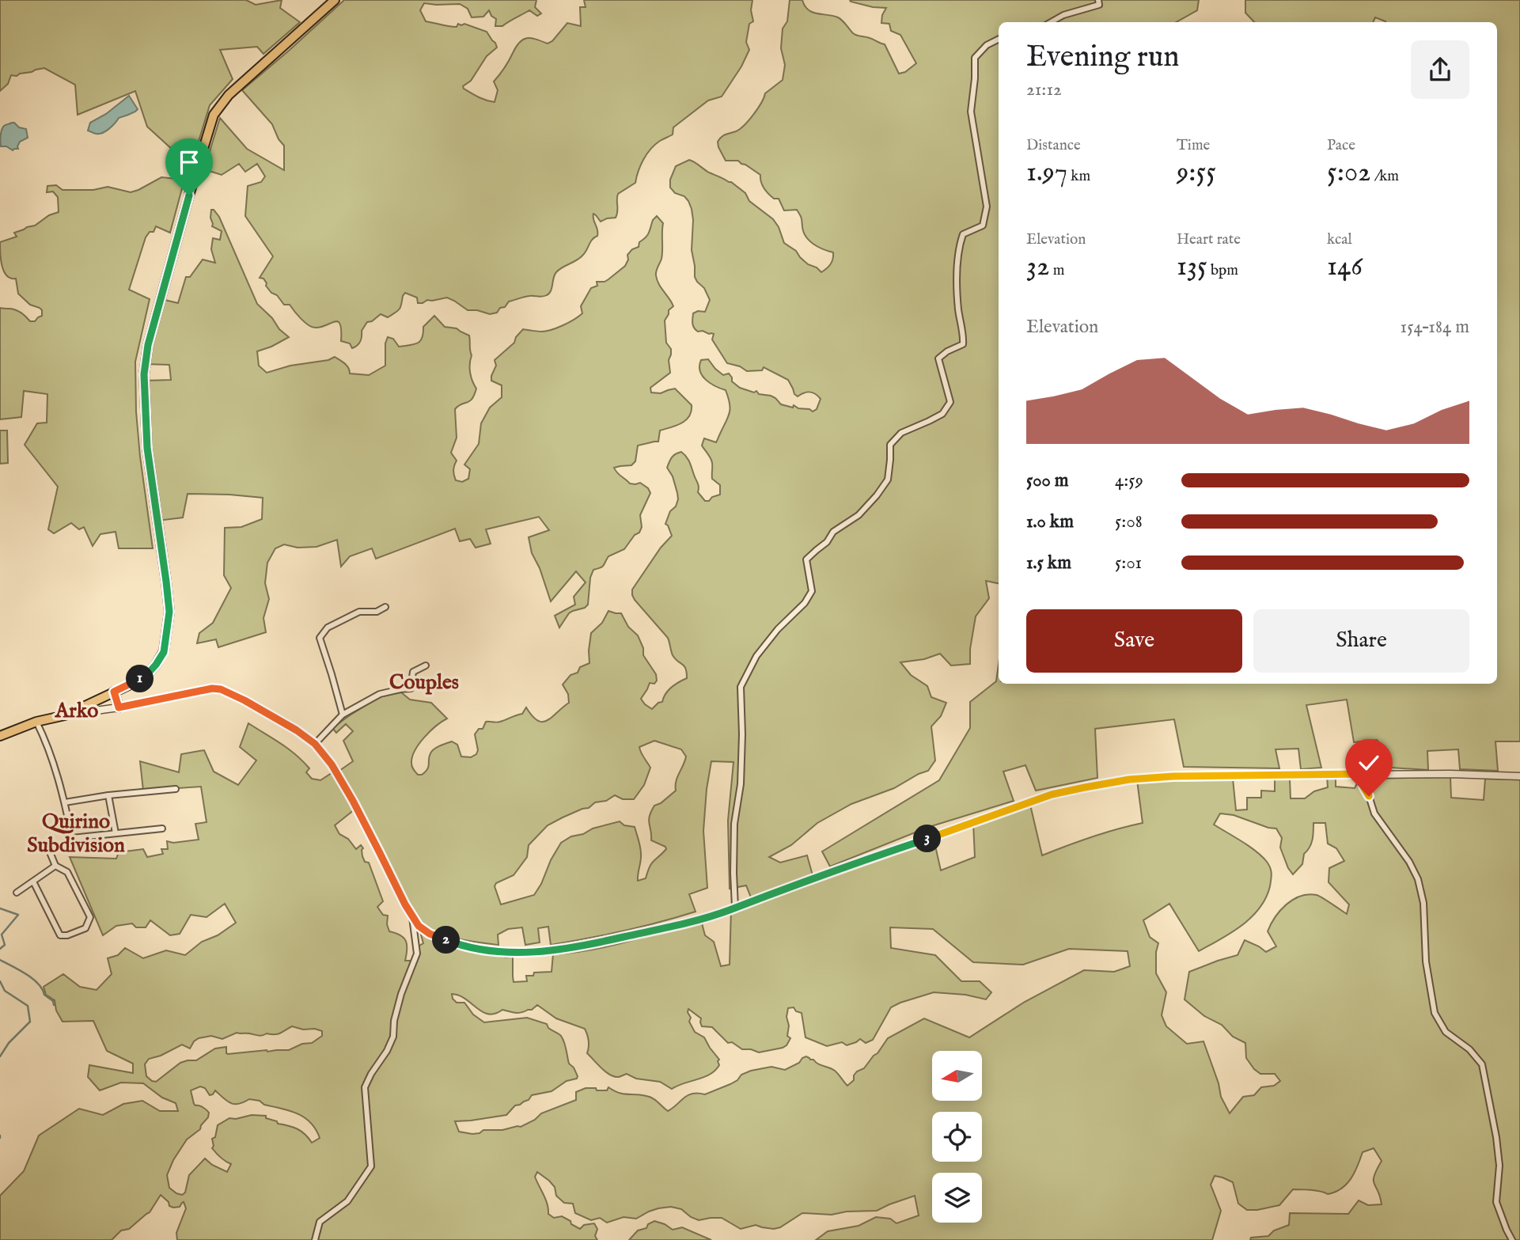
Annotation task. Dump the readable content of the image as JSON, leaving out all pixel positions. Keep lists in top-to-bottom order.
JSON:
{
  "districts": ["Couples", "Arko", "Quirino Subdivision"],
  "north": "left",
  "page": {
    "heading": ["Evening run", "21:12"],
    "stats": [
      ["Distance", "1.97 km"],
      ["Time", "9:55"],
      ["Pace", "5:02 /km"],
      ["Elevation", "32 m"],
      ["Heart rate", "135 bpm"],
      ["kcal", "146"]
    ],
    "chart": ["Elevation", "154–184 m"],
    "list": [
      {
        "name": "500 m",
        "note": "4:59"
      },
      {
        "name": "1.0 km",
        "note": "5:08"
      },
      {
        "name": "1.5 km",
        "note": "5:01"
      }
    ],
    "buttons": ["Save", "Share"],
    "pins": ["1", "3", "2"]
  }
}
